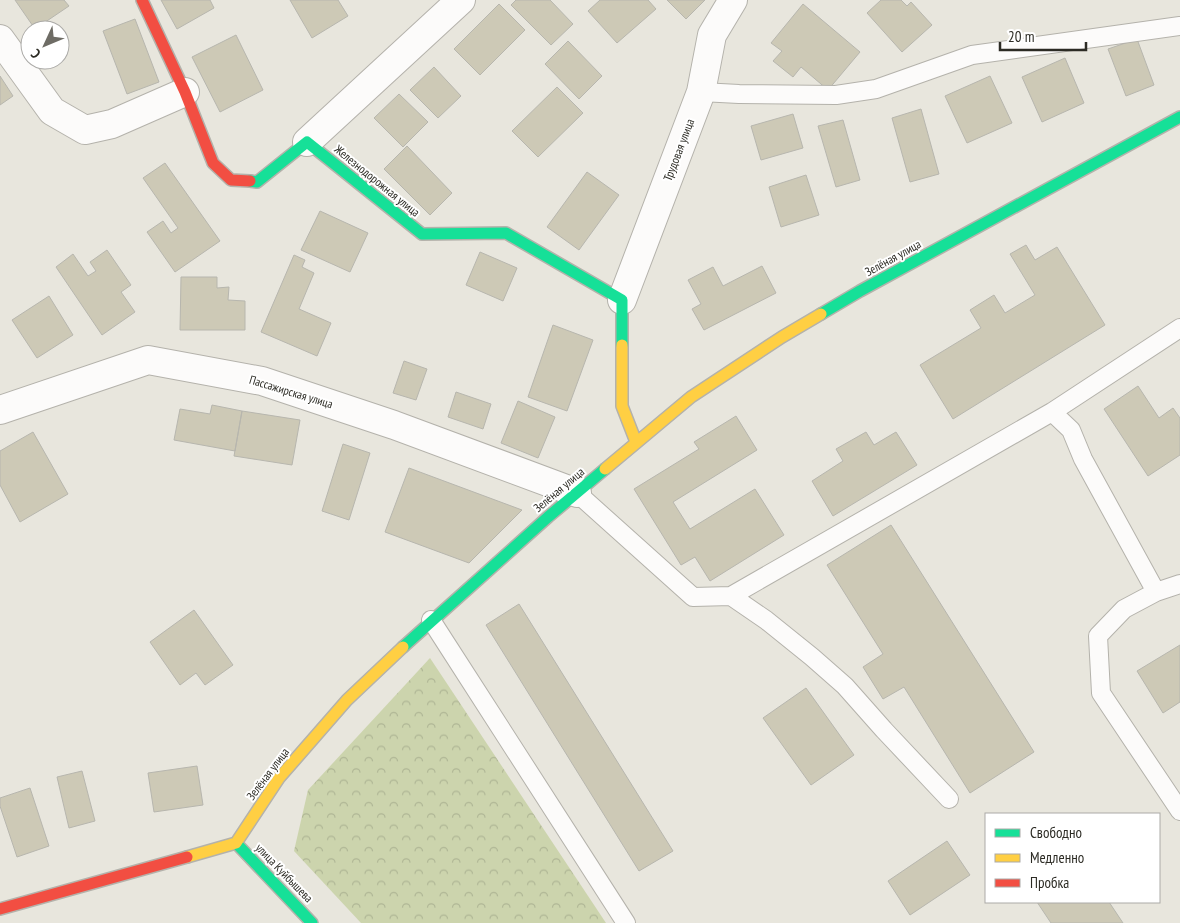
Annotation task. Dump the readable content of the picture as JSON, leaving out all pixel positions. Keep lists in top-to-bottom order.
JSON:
{
  "streets": {
    "street": [
      "Трудовая улица",
      "Железнодорожная улица",
      "Зелёная улица",
      "Пассажирская улица",
      "улица Куйбышева"
    ]
  },
  "crossings": [
    ["Трудовая улица", "Железнодорожная улица"],
    ["Зелёная улица", "Пассажирская улица"],
    ["Зелёная улица", "улица Куйбышева"]
  ],
  "legend": ["Свободно", "Медленно", "Пробка"],
  "scale_bar": "20 m",
  "north": "bottom left"
}
